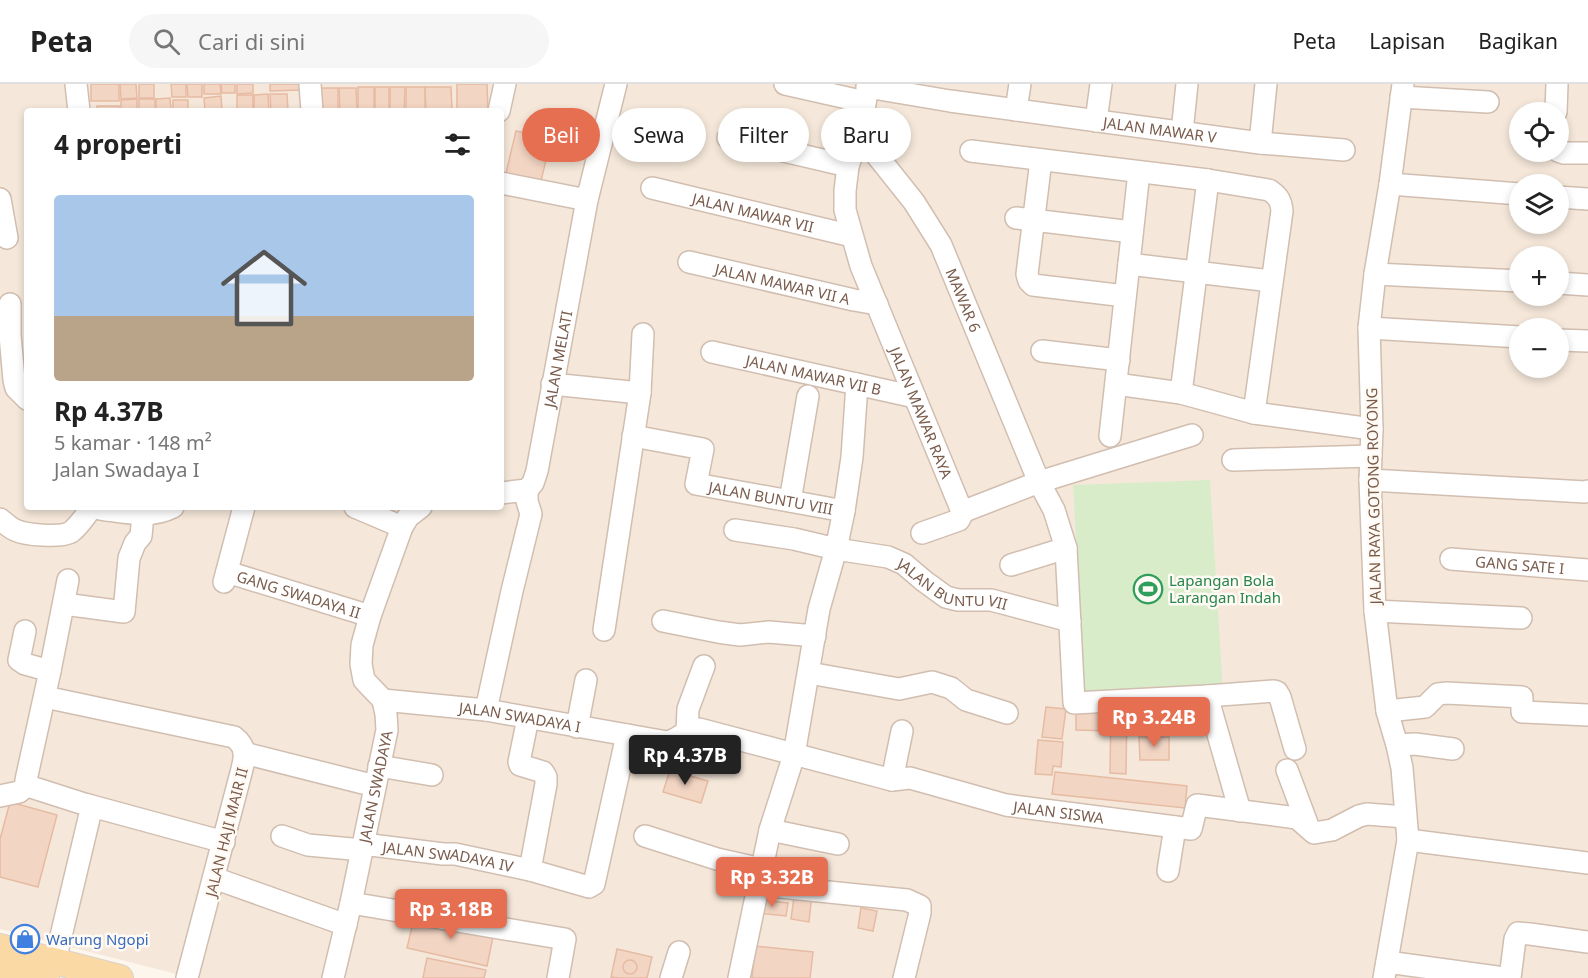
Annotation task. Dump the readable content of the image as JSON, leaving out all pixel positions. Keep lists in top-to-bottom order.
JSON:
{
  "streets": {
    "street": [
      "JALAN MAWAR V",
      "JALAN MAWAR VII",
      "JALAN MAWAR VII A",
      "MAWAR 6",
      "JALAN MELATI",
      "JALAN MAWAR VII B",
      "JALAN MAWAR RAYA",
      "JALAN RAYA GOTONG ROYONG",
      "JALAN BUNTU VIII",
      "GANG SATE I",
      "JALAN BUNTU VII",
      "GANG SWADAYA II",
      "JALAN SWADAYA I",
      "JALAN SWADAYA",
      "JALAN SISWA",
      "JALAN HAJI MAIR II",
      "JALAN SWADAYA IV"
    ]
  },
  "crossings": [
    ["JALAN MAWAR V", "JALAN MAWAR RAYA"],
    ["JALAN MAWAR VII", "JALAN MAWAR RAYA"],
    ["JALAN MAWAR VII A", "JALAN MAWAR RAYA"],
    ["MAWAR 6", "JALAN BUNTU VII"],
    ["JALAN MAWAR VII B", "JALAN MAWAR RAYA"],
    ["JALAN SWADAYA I", "JALAN SWADAYA"],
    ["JALAN SWADAYA I", "JALAN SISWA"],
    ["JALAN SWADAYA I", "JALAN SWADAYA IV"],
    ["JALAN SWADAYA", "JALAN SWADAYA IV"]
  ],
  "places": {
    "sports": ["Lapangan Bola Larangan Indah"],
    "shop": ["Warung Ngopi"]
  },
  "page": {
    "header": "Peta",
    "search": "Cari di sini",
    "nav": ["Peta", "Lapisan", "Bagikan"],
    "map_buttons": ["+", "−"],
    "chip": [
      "Beli",
      "Sewa",
      "Filter",
      "Baru"
    ],
    "heading": "4 properti",
    "list": [
      {
        "name": "Rp 4.37B",
        "note": "5 kamar · 148 m² · Jalan Swadaya I"
      }
    ],
    "price": [
      "Rp 3.24B",
      "Rp 4.37B",
      "Rp 3.32B",
      "Rp 3.18B"
    ]
  }
}
